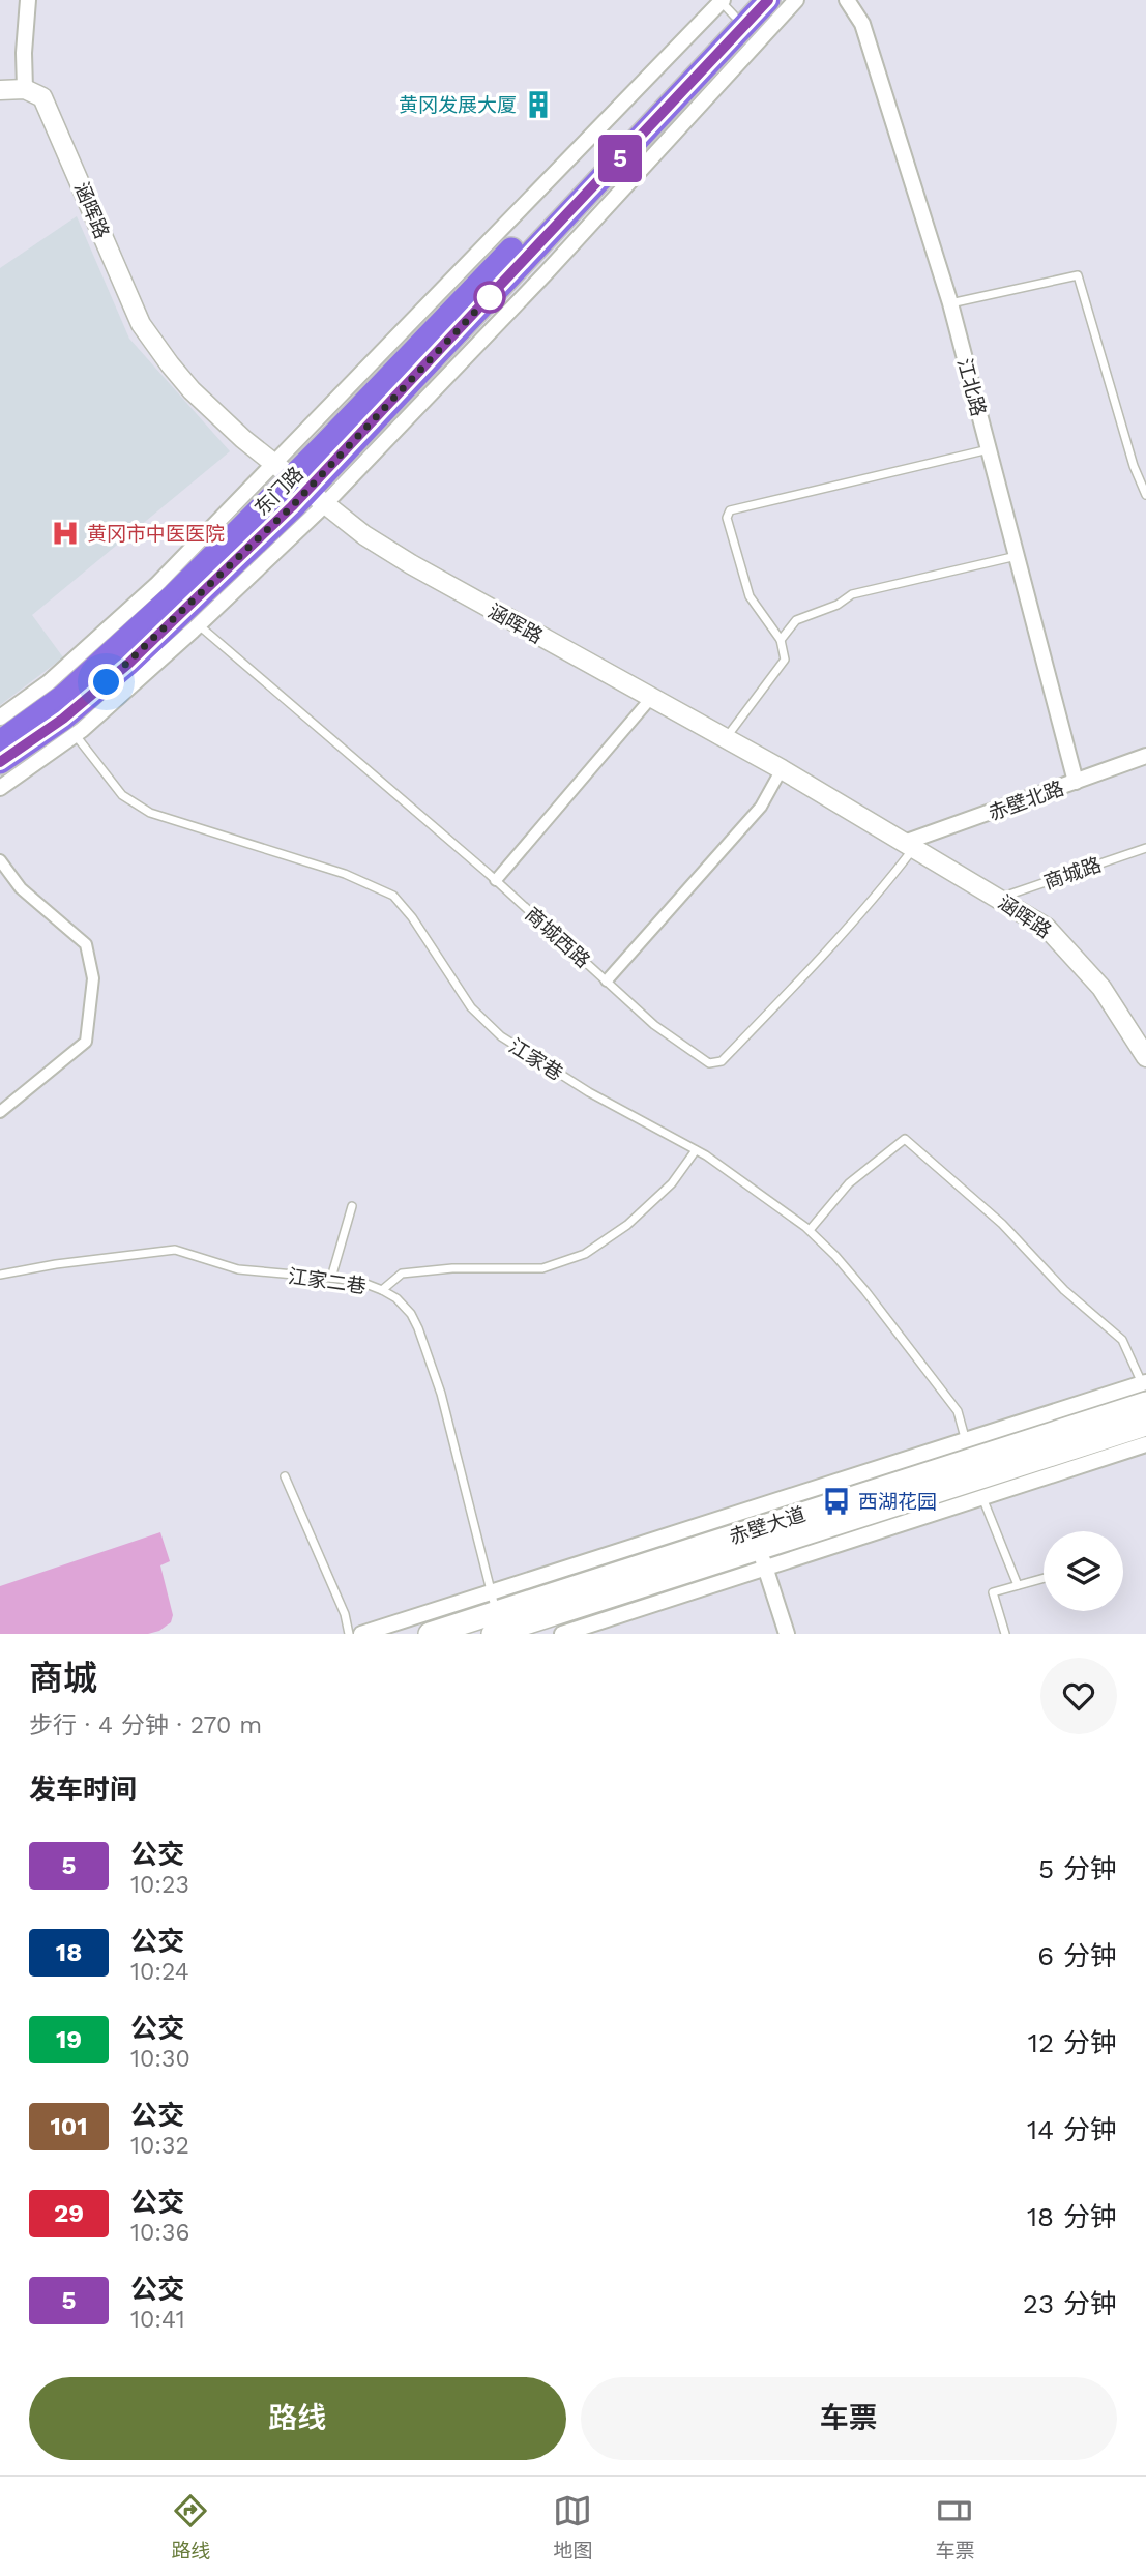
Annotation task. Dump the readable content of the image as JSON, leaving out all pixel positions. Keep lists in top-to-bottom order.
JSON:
{
  "streets": {
    "main road": ["东门路", "赤壁大道"],
    "street": ["涵晖路", "江北路", "赤壁北路"],
    "lane": [
      "商城路",
      "商城西路",
      "江家巷",
      "江家二巷"
    ]
  },
  "crossings": [
    ["涵晖路", "东门路"],
    ["涵晖路", "赤壁北路"],
    ["涵晖路", "商城路"],
    ["涵晖路", "商城西路"],
    ["江北路", "赤壁北路"],
    ["东门路", "商城西路"],
    ["东门路", "江家巷"],
    ["赤壁北路", "商城西路"],
    ["江家巷", "江家二巷"],
    ["江家巷", "赤壁大道"]
  ],
  "places": {
    "building": ["黄冈发展大厦"],
    "hospital": ["黄冈市中医医院"],
    "bus stop": ["西湖花园"]
  },
  "lines": ["bus line 5"],
  "page": {
    "on_map": "5",
    "heading": [
      ["商城", "步行 · 4 分钟 · 270 m"],
      "发车时间"
    ],
    "list": [
      {
        "mark": "5",
        "name": "公交",
        "note": "10:23",
        "value": "5 分钟"
      },
      {
        "mark": "18",
        "name": "公交",
        "note": "10:24",
        "value": "6 分钟"
      },
      {
        "mark": "19",
        "name": "公交",
        "note": "10:30",
        "value": "12 分钟"
      },
      {
        "mark": "101",
        "name": "公交",
        "note": "10:32",
        "value": "14 分钟"
      },
      {
        "mark": "29",
        "name": "公交",
        "note": "10:36",
        "value": "18 分钟"
      },
      {
        "mark": "5",
        "name": "公交",
        "note": "10:41",
        "value": "23 分钟"
      }
    ],
    "buttons": ["路线", "车票"],
    "tabs": ["路线", "地图", "车票"]
  }
}
